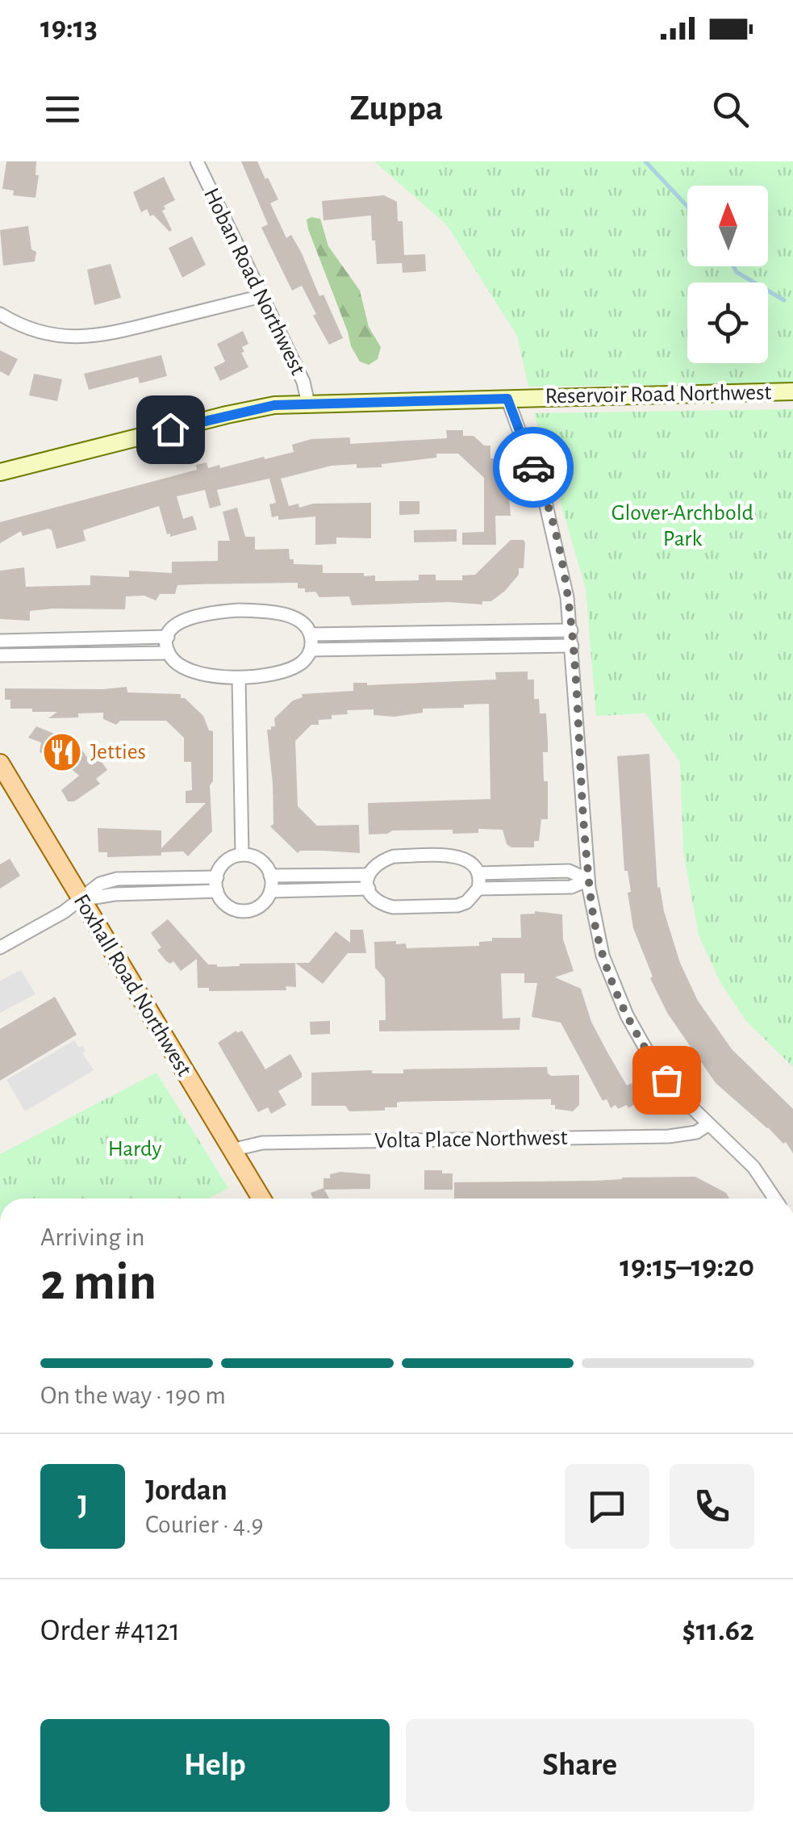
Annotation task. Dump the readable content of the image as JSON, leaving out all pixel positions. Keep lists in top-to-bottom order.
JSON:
{
  "streets": {
    "main road": ["Reservoir Road Northwest", "Foxhall Road Northwest"],
    "street": ["Hoban Road Northwest", "Volta Place Northwest"]
  },
  "crossings": [
    ["Hoban Road Northwest", "Reservoir Road Northwest"],
    ["Foxhall Road Northwest", "Volta Place Northwest"]
  ],
  "parks": ["Glover-Archbold Park", "Hardy"],
  "places": {
    "restaurant": ["Jetties"]
  },
  "north": "top",
  "page": {
    "status": "19:13",
    "header": "Zuppa",
    "heading": ["2 min", "Arriving in", "19:15–19:20"],
    "panel": [
      "Jordan",
      "Courier · 4.9",
      "Order #4121",
      "$11.62"
    ],
    "bar": "On the way · 190 m",
    "round": "J",
    "buttons": ["Help", "Share"]
  }
}
